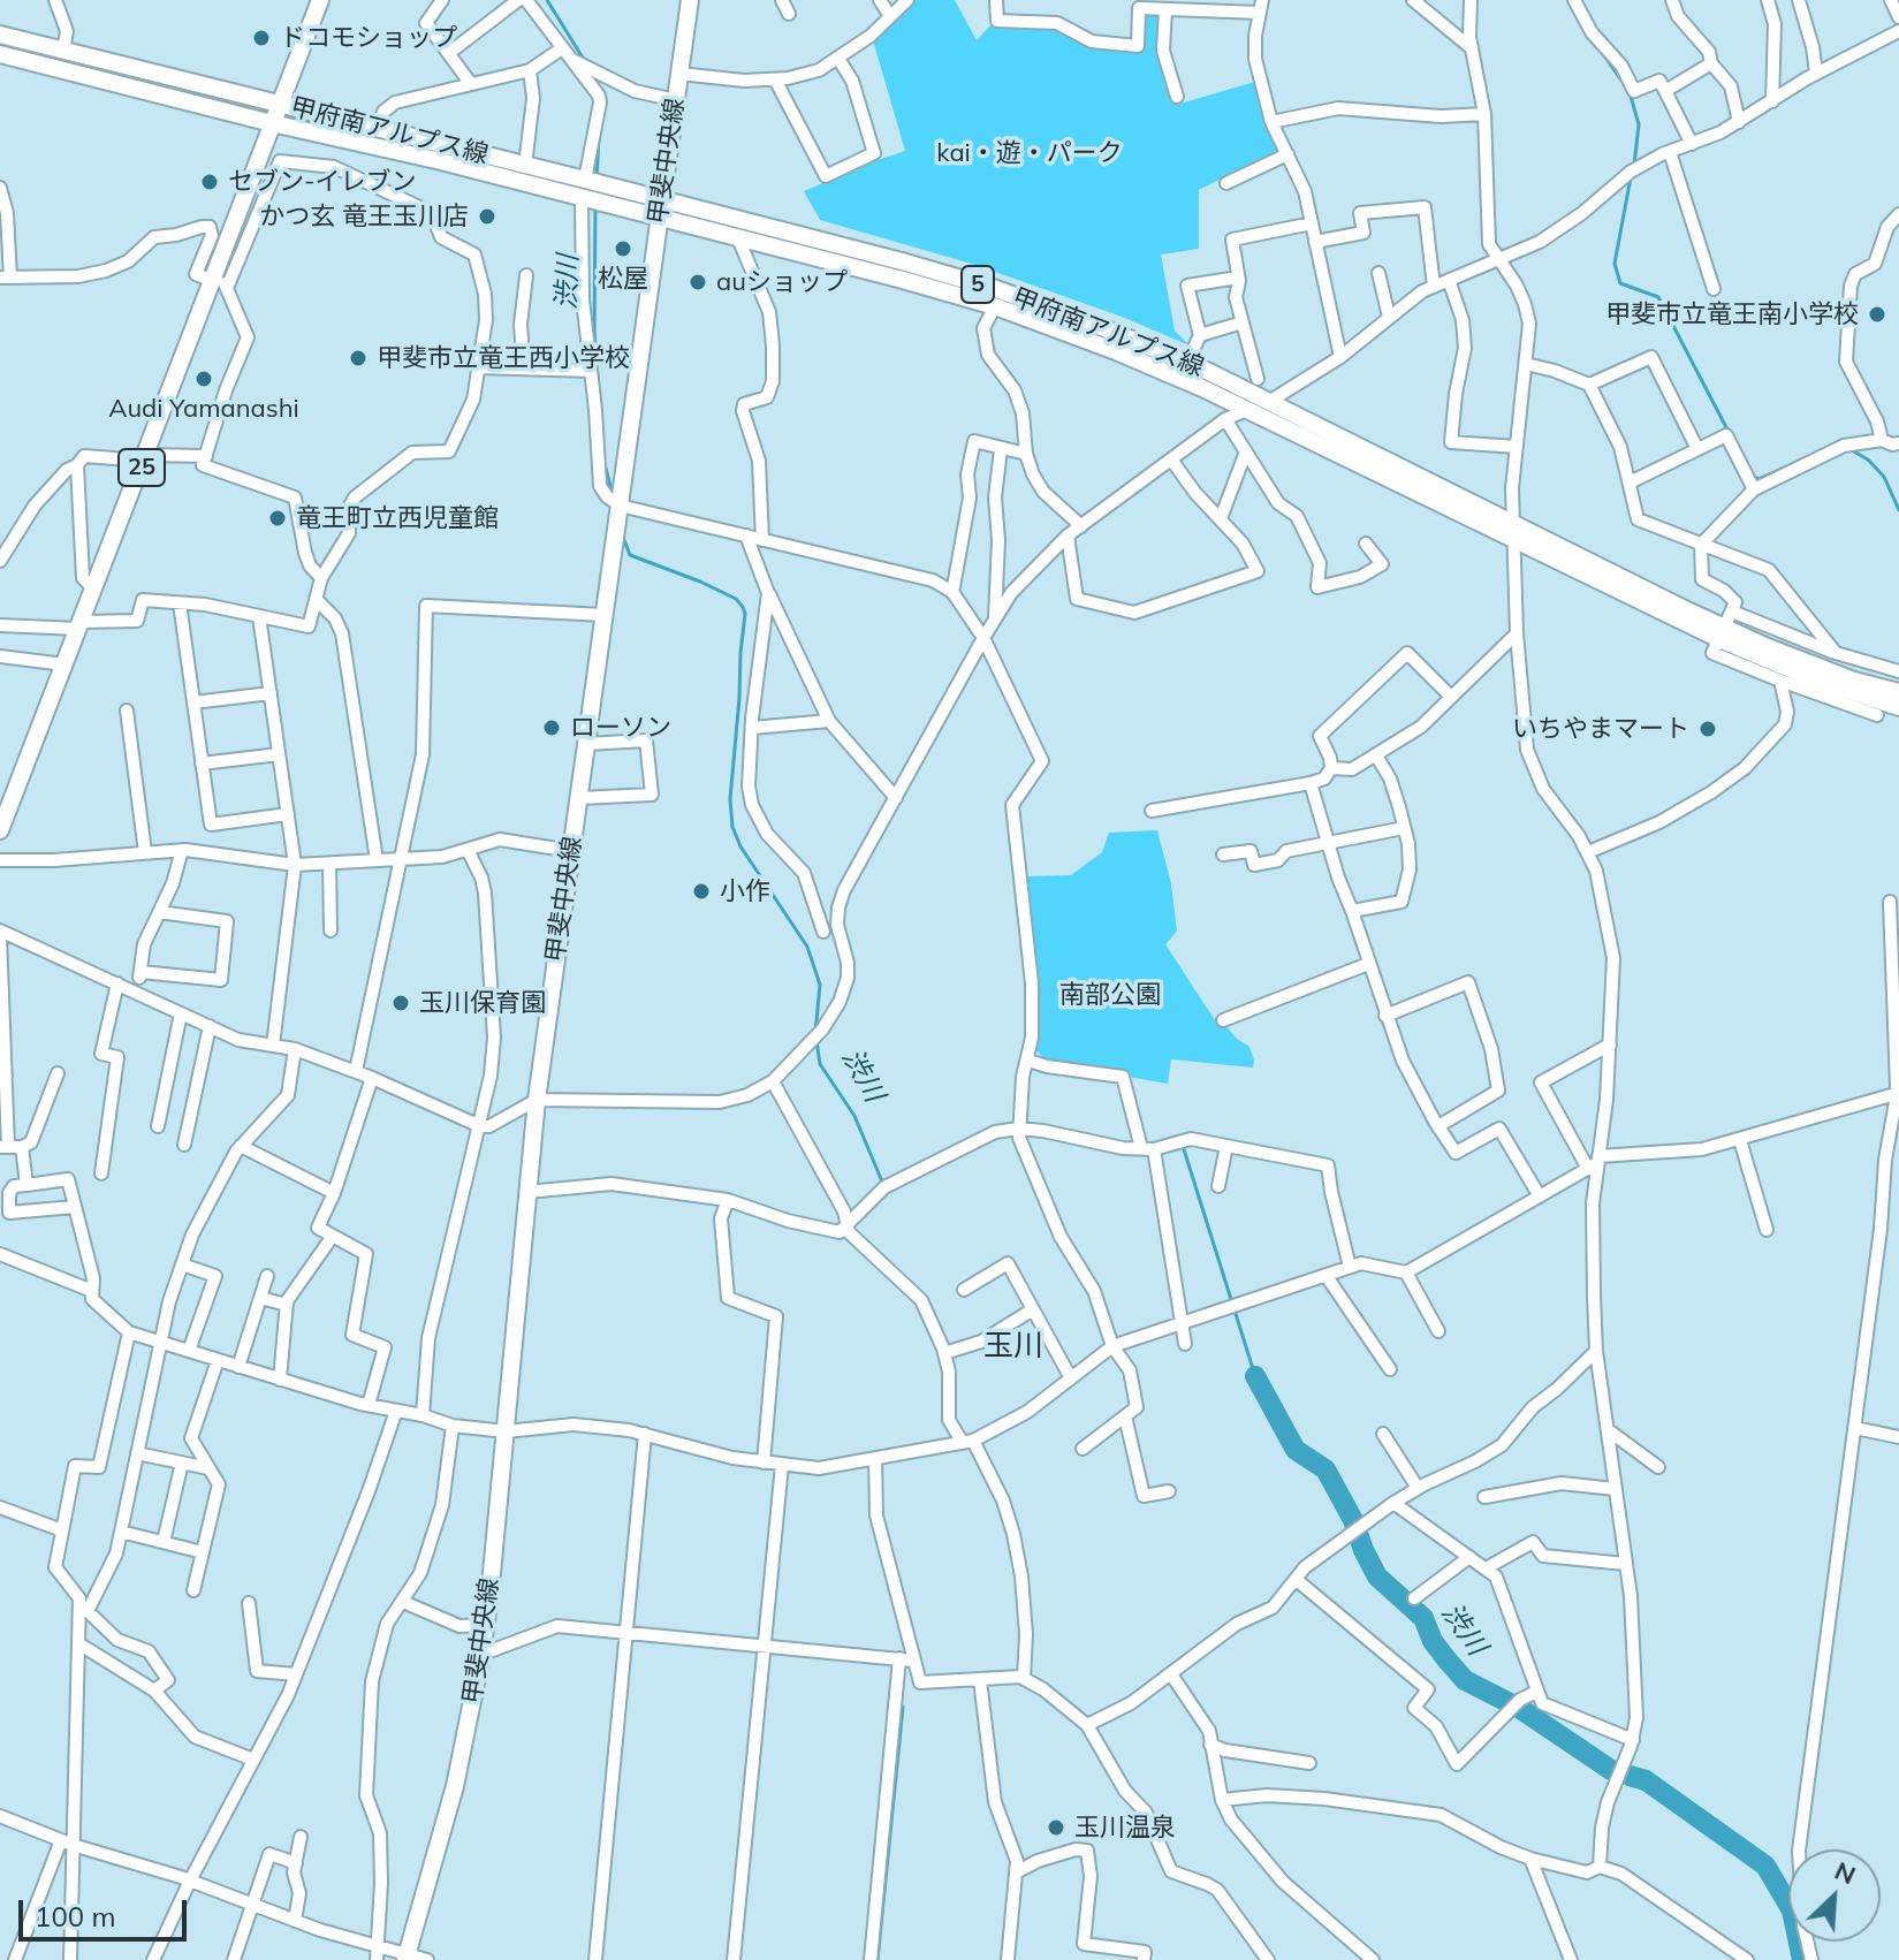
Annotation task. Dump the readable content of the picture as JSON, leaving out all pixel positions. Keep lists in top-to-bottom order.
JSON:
{
  "streets": {
    "main road": [
      "甲府南アルプス線",
      "甲斐中央線",
      "5",
      "25"
    ]
  },
  "crossings": [
    ["甲府南アルプス線", "甲斐中央線"],
    ["甲府南アルプス線", "25"]
  ],
  "districts": ["玉川"],
  "water": ["渋川"],
  "parks": ["kai・遊・パーク", "南部公園"],
  "places": [
    "ドコモショップ",
    "セブン-イレブン",
    "かつ玄 竜王玉川店",
    "松屋",
    "auショップ",
    "甲斐市立竜王南小学校",
    "甲斐市立竜王西小学校",
    "Audi Yamanashi",
    "竜王町立西児童館",
    "ローソン",
    "いちやまマート",
    "小作",
    "玉川保育園",
    "玉川温泉"
  ],
  "scale_bar": "100 m",
  "north": "top right"
}
